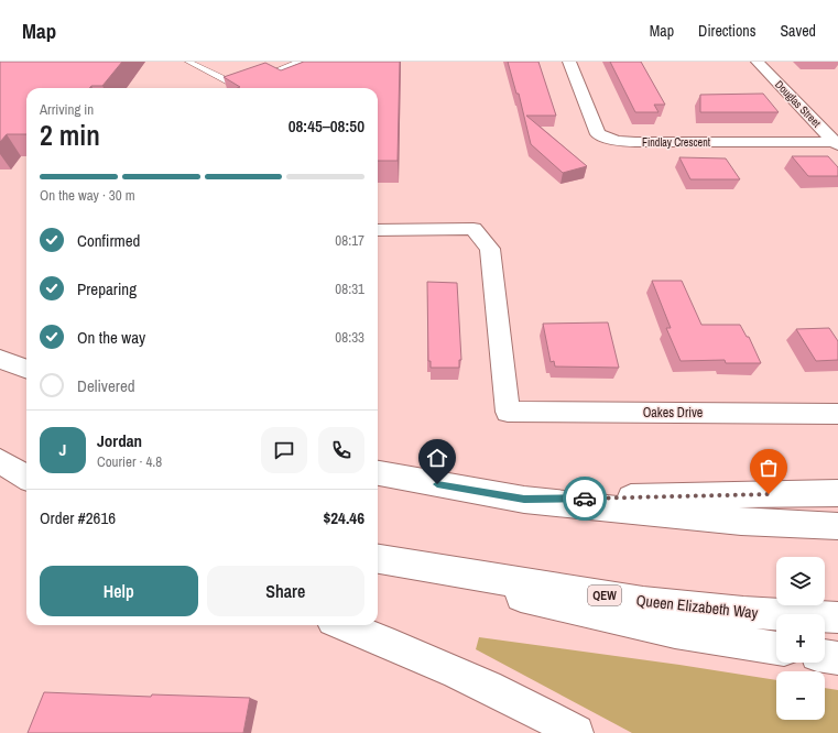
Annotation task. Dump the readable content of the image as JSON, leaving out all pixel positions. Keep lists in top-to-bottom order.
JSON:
{
  "streets": {
    "main road": [
      "Douglas Street",
      "Findlay Crescent",
      "Oakes Drive",
      "QEW",
      "Queen Elizabeth Way"
    ]
  },
  "crossings": [
    ["Douglas Street", "Findlay Crescent"]
  ],
  "page": {
    "header": "Map",
    "nav": ["Map", "Directions", "Saved"],
    "heading": ["2 min", "Arriving in", "08:45–08:50"],
    "panel": [
      "Jordan",
      "Courier · 4.8",
      "Order #2616",
      "$24.46"
    ],
    "bar": "On the way · 30 m",
    "list": [
      ["Confirmed", "08:17"],
      ["Preparing", "08:31"],
      ["On the way", "08:33"],
      "Delivered"
    ],
    "round": "J",
    "map_buttons": ["+", "−"],
    "buttons": ["Help", "Share"]
  }
}
